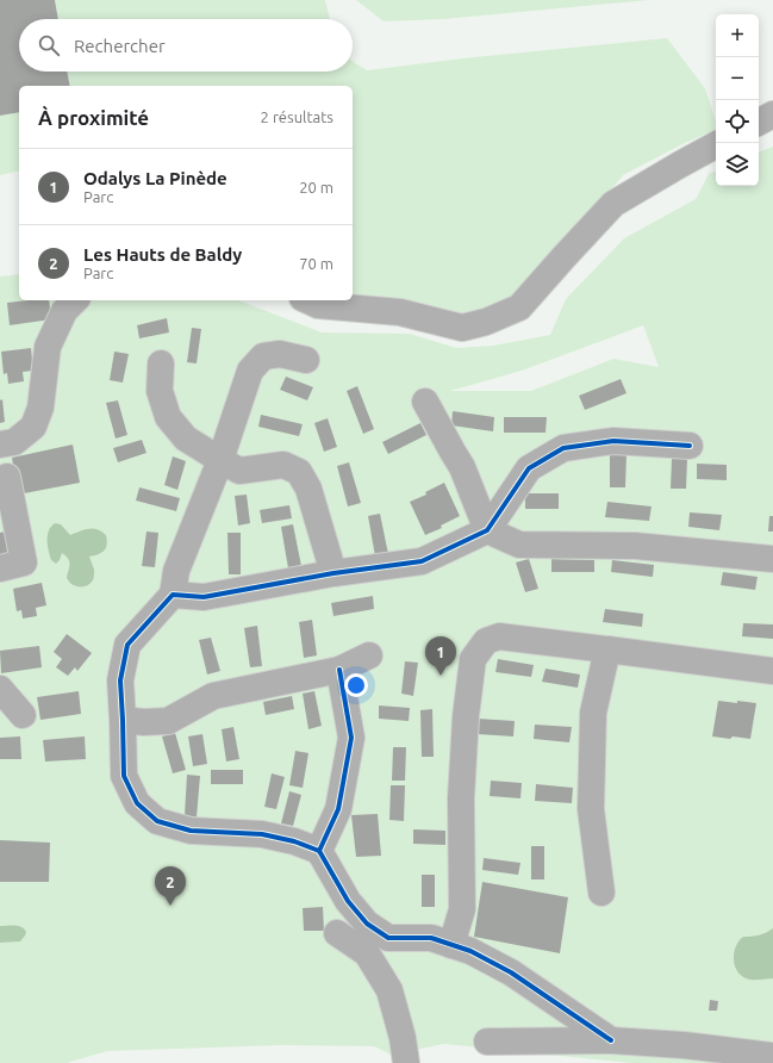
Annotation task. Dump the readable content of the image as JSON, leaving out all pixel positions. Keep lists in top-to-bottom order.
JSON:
{
  "page": {
    "map_buttons": ["+", "−"],
    "search": "Rechercher",
    "heading": ["À proximité", "2 résultats"],
    "list": [
      {
        "mark": "1",
        "name": "Odalys La Pinède",
        "note": "Parc",
        "value": "20 m"
      },
      {
        "mark": "2",
        "name": "Les Hauts de Baldy",
        "note": "Parc",
        "value": "70 m"
      }
    ],
    "pins": ["1", "2"]
  }
}
